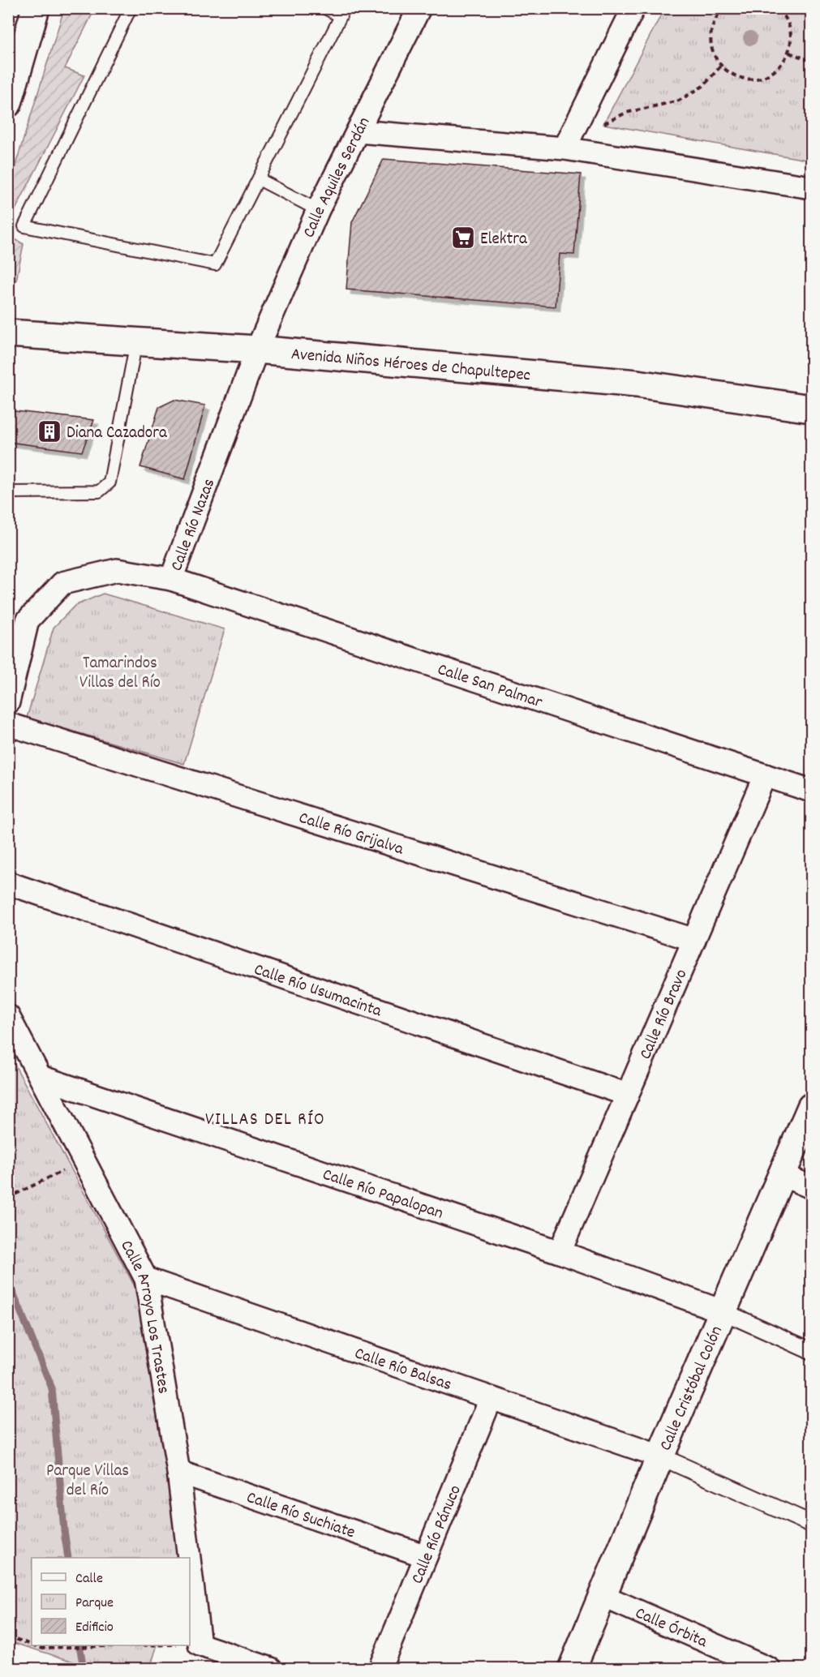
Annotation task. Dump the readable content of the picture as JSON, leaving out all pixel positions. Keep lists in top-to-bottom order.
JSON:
{
  "streets": {
    "street": [
      "Calle Aquiles Serdán",
      "Avenida Niños Héroes de Chapultepec",
      "Calle Río Nazas",
      "Calle San Palmar",
      "Calle Río Grijalva",
      "Calle Río Usumacinta",
      "Calle Río Bravo",
      "Calle Río Papalopan",
      "Calle Arroyo Los Trastes",
      "Calle Río Balsas",
      "Calle Cristóbal Colón",
      "Calle Río Suchiate",
      "Calle Río Pánuco",
      "Calle Órbita"
    ]
  },
  "crossings": [
    ["Calle Aquiles Serdán", "Avenida Niños Héroes de Chapultepec"],
    ["Calle Aquiles Serdán", "Calle Río Nazas"],
    ["Avenida Niños Héroes de Chapultepec", "Calle Río Nazas"],
    ["Calle Río Nazas", "Calle San Palmar"],
    ["Calle San Palmar", "Calle Río Bravo"],
    ["Calle Río Grijalva", "Calle Río Bravo"],
    ["Calle Río Usumacinta", "Calle Río Bravo"],
    ["Calle Río Bravo", "Calle Río Papalopan"],
    ["Calle Río Papalopan", "Calle Arroyo Los Trastes"],
    ["Calle Río Papalopan", "Calle Cristóbal Colón"],
    ["Calle Arroyo Los Trastes", "Calle Río Balsas"],
    ["Calle Arroyo Los Trastes", "Calle Río Suchiate"],
    ["Calle Río Balsas", "Calle Cristóbal Colón"],
    ["Calle Río Balsas", "Calle Río Pánuco"],
    ["Calle Cristóbal Colón", "Calle Órbita"],
    ["Calle Río Suchiate", "Calle Río Pánuco"]
  ],
  "districts": ["VILLAS DEL RÍO"],
  "parks": ["Tamarindos Villas del Río", "Parque Villas del Río"],
  "places": {
    "supermarket": ["Elektra"],
    "building": ["Diana Cazadora"]
  },
  "legend": ["Calle", "Parque", "Edificio"]
}
